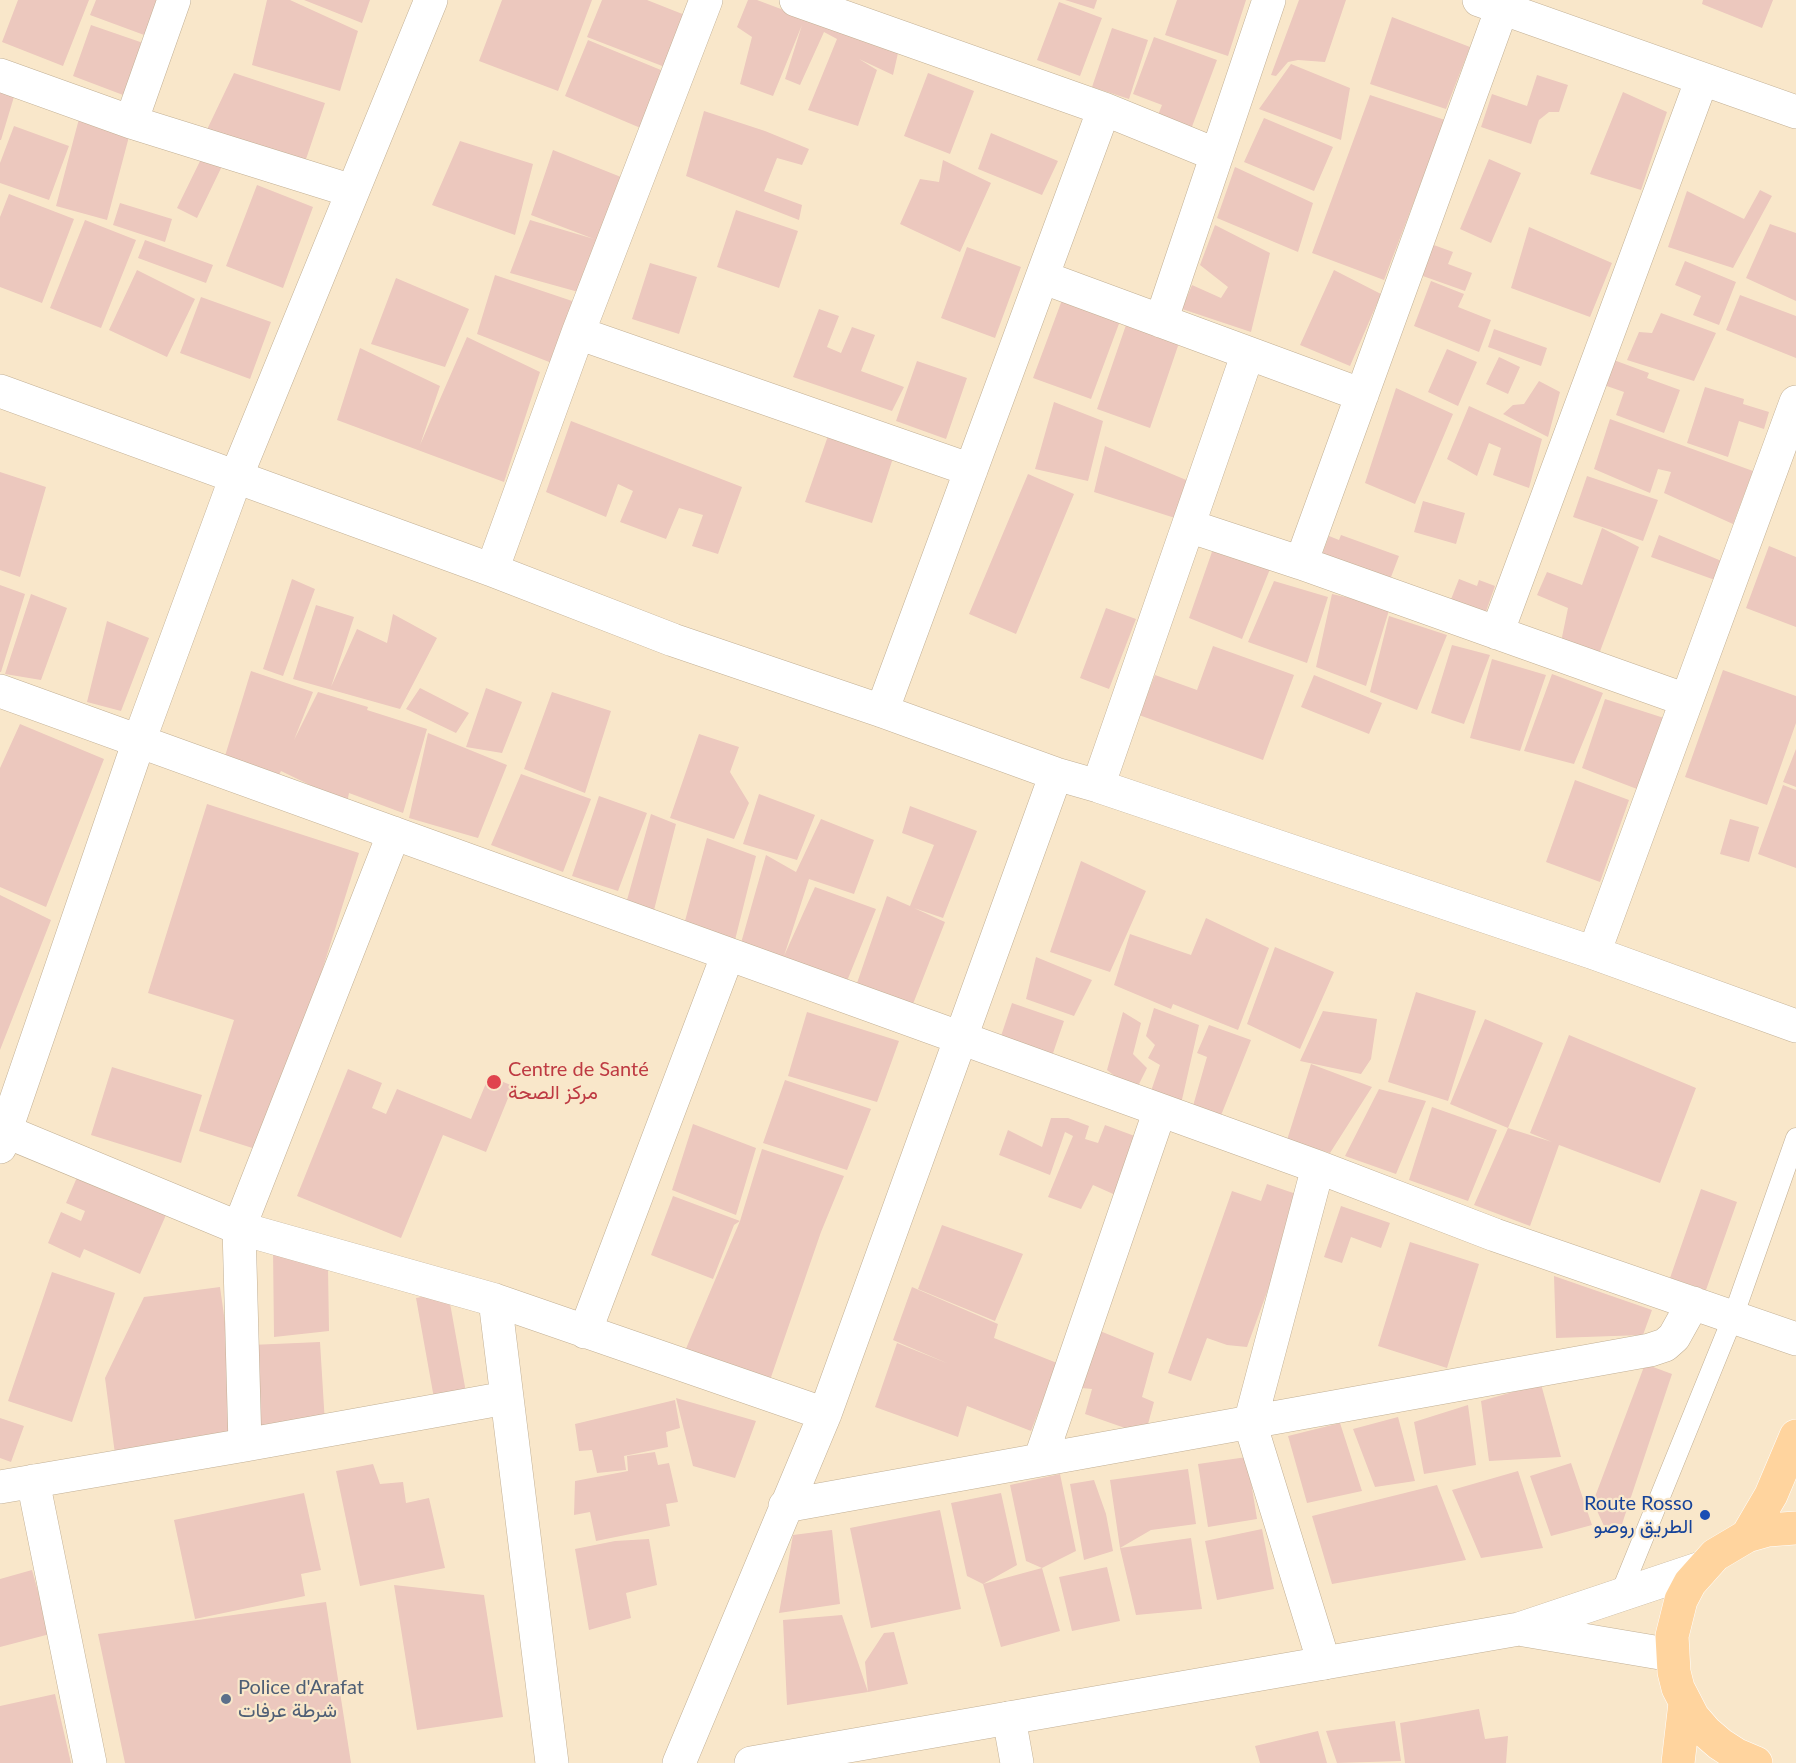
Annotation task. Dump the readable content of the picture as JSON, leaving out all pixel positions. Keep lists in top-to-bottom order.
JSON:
{
  "places": ["Centre de Santé مركز الصحة", "Route Rosso الطريق روصو", "Police d'Arafat شرطة عرفات"]
}
